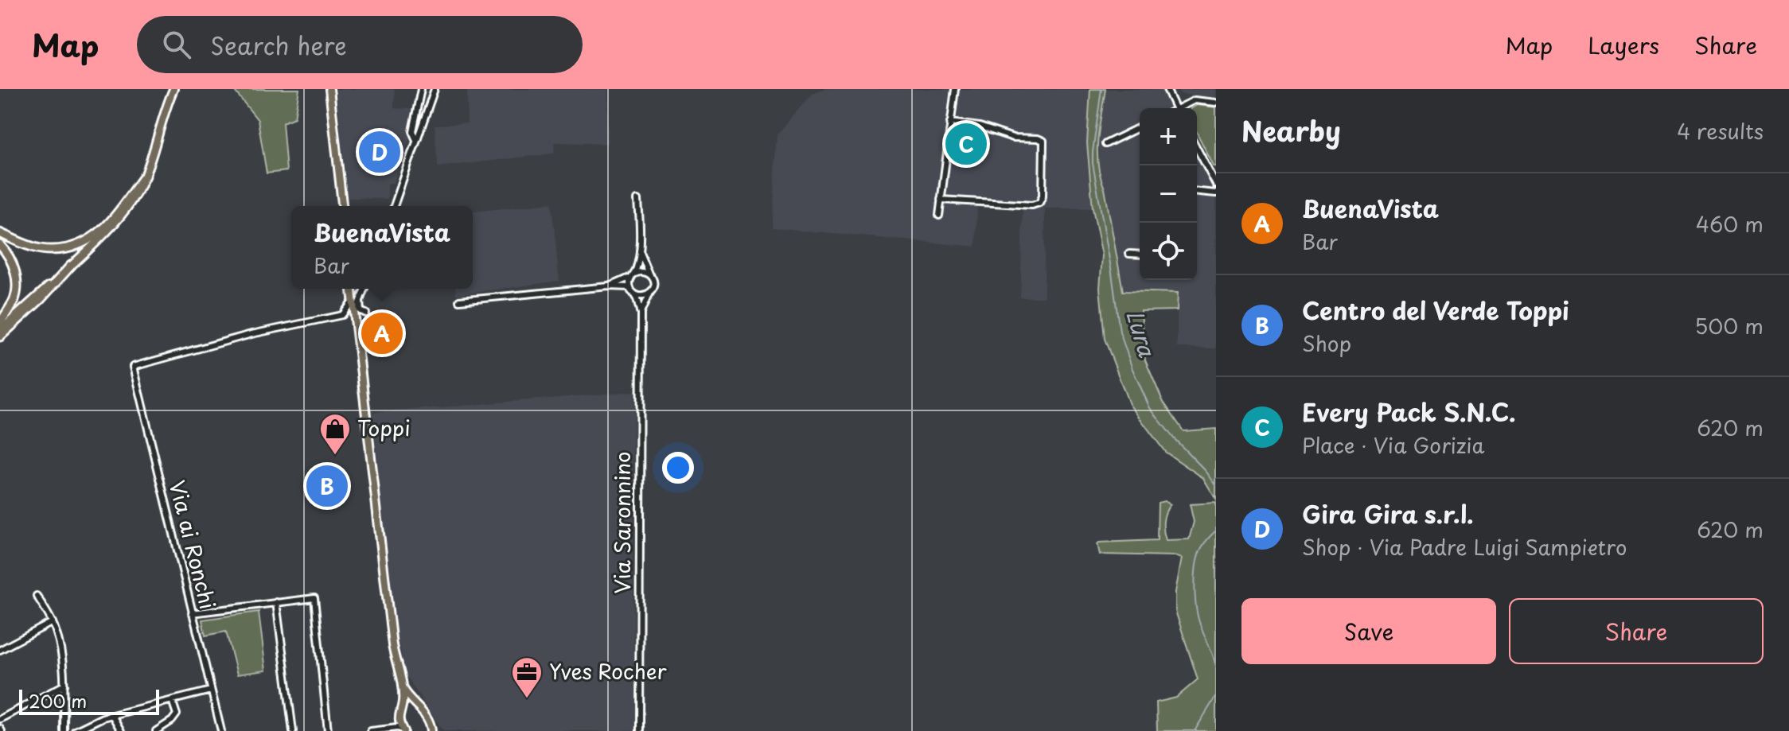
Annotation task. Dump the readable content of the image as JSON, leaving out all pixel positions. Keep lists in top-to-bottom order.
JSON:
{
  "streets": {
    "street": ["Via Saronnino", "Via ai Ronchi"]
  },
  "water": ["Lura"],
  "places": {
    "shop": ["Toppi"],
    "office": ["Yves Rocher"]
  },
  "scale_bar": "200 m",
  "page": {
    "header": "Map",
    "search": "Search here",
    "nav": ["Map", "Layers", "Share"],
    "heading": ["Nearby", "4 results"],
    "map_buttons": ["+", "−"],
    "pins": [
      "C",
      "D",
      "A",
      "B"
    ],
    "list": [
      {
        "mark": "A",
        "name": "BuenaVista",
        "note": "Bar",
        "value": "460 m"
      },
      {
        "mark": "B",
        "name": "Centro del Verde Toppi",
        "note": "Shop",
        "value": "500 m"
      },
      {
        "mark": "C",
        "name": "Every Pack S.N.C.",
        "note": "Place · Via Gorizia",
        "value": "620 m"
      },
      {
        "mark": "D",
        "name": "Gira Gira s.r.l.",
        "note": "Shop · Via Padre Luigi Sampietro",
        "value": "620 m"
      }
    ],
    "popup": ["BuenaVista", "Bar"],
    "buttons": ["Save", "Share"],
    "scale": "200 m"
  }
}
